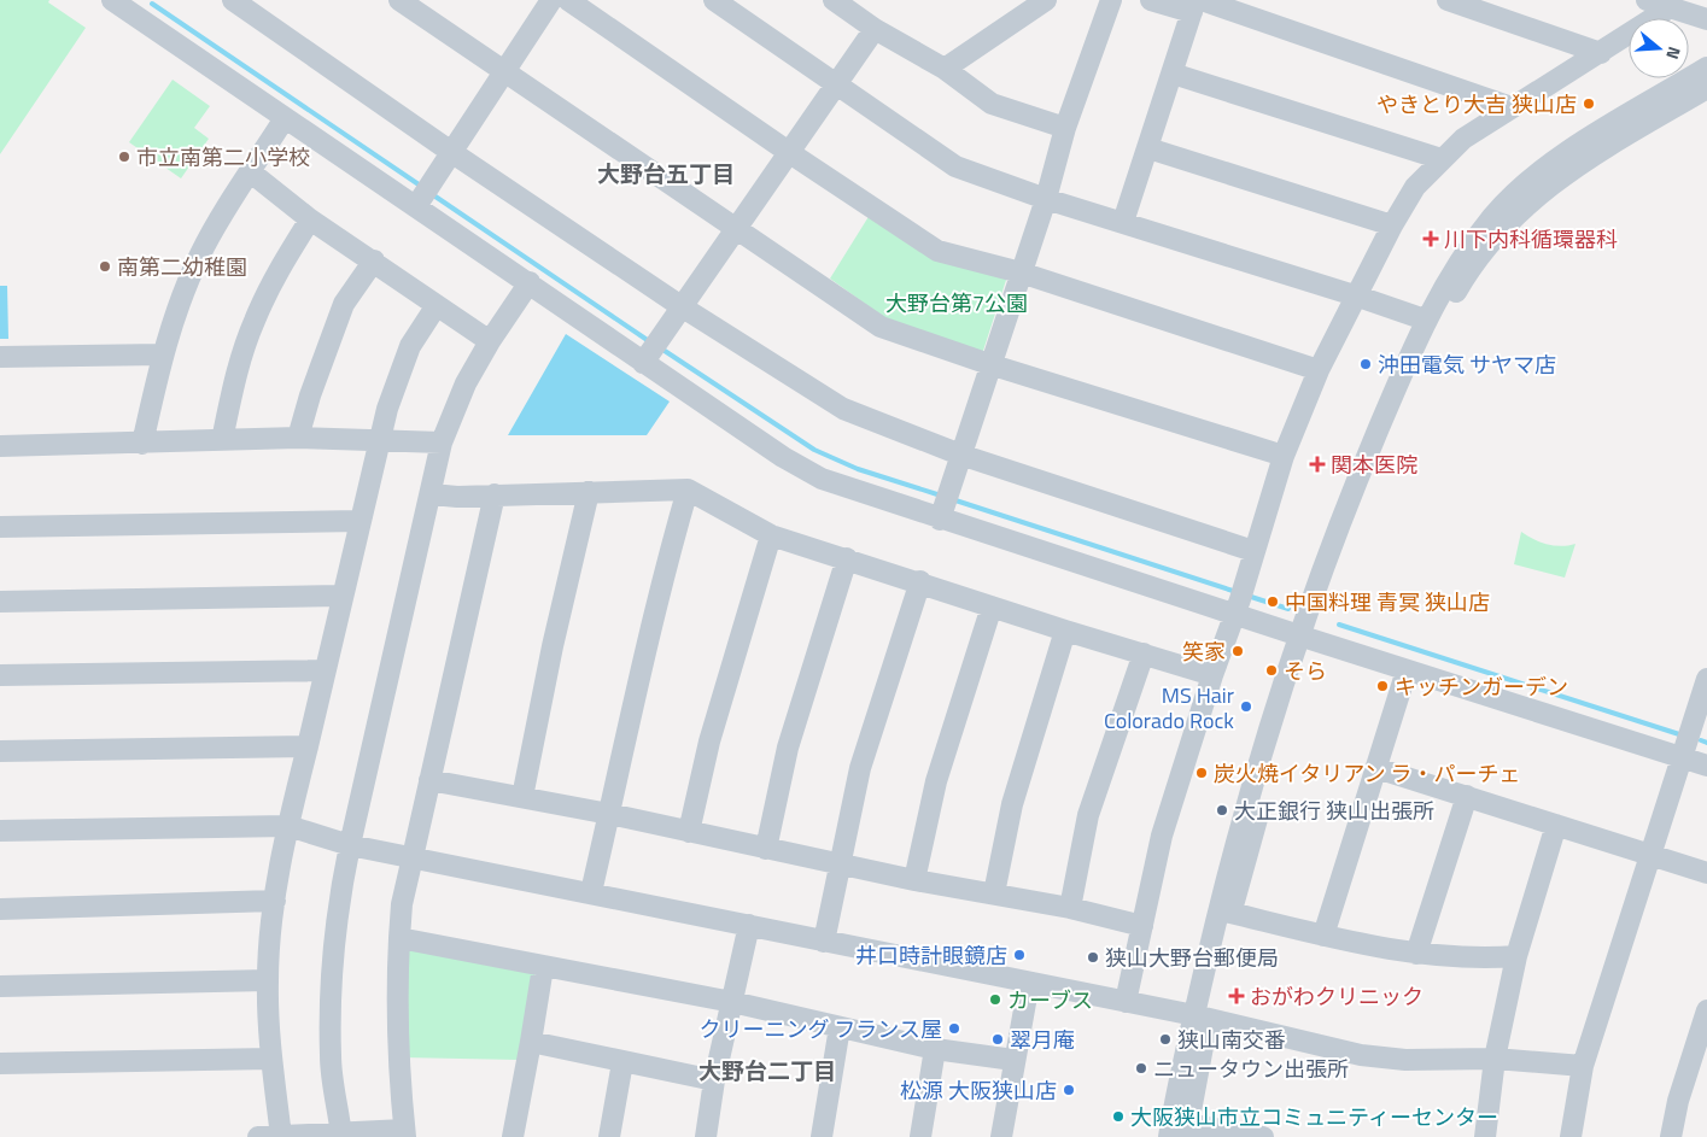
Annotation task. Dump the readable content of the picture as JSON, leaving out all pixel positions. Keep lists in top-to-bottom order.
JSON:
{
  "districts": ["大野台五丁目", "大野台二丁目"],
  "parks": ["大野台第7公園"],
  "places": {
    "other": [
      "やきとり大吉 狭山店",
      "市立南第二小学校",
      "南第二幼稚園",
      "沖田電気 サヤマ店",
      "中国料理 青冥 狭山店",
      "笑家",
      "そら",
      "キッチンガーデン",
      "MS Hair Colorado Rock",
      "炭火焼イタリアン ラ・パーチェ",
      "大正銀行 狭山出張所",
      "井口時計眼鏡店",
      "狭山大野台郵便局",
      "カーブス",
      "クリーニング フランス屋",
      "翠月庵",
      "狭山南交番",
      "ニュータウン出張所",
      "松源 大阪狭山店",
      "大阪狭山市立コミュニティーセンター"
    ],
    "health": ["川下内科循環器科", "関本医院", "おがわクリニック"]
  },
  "north": "right"
}
